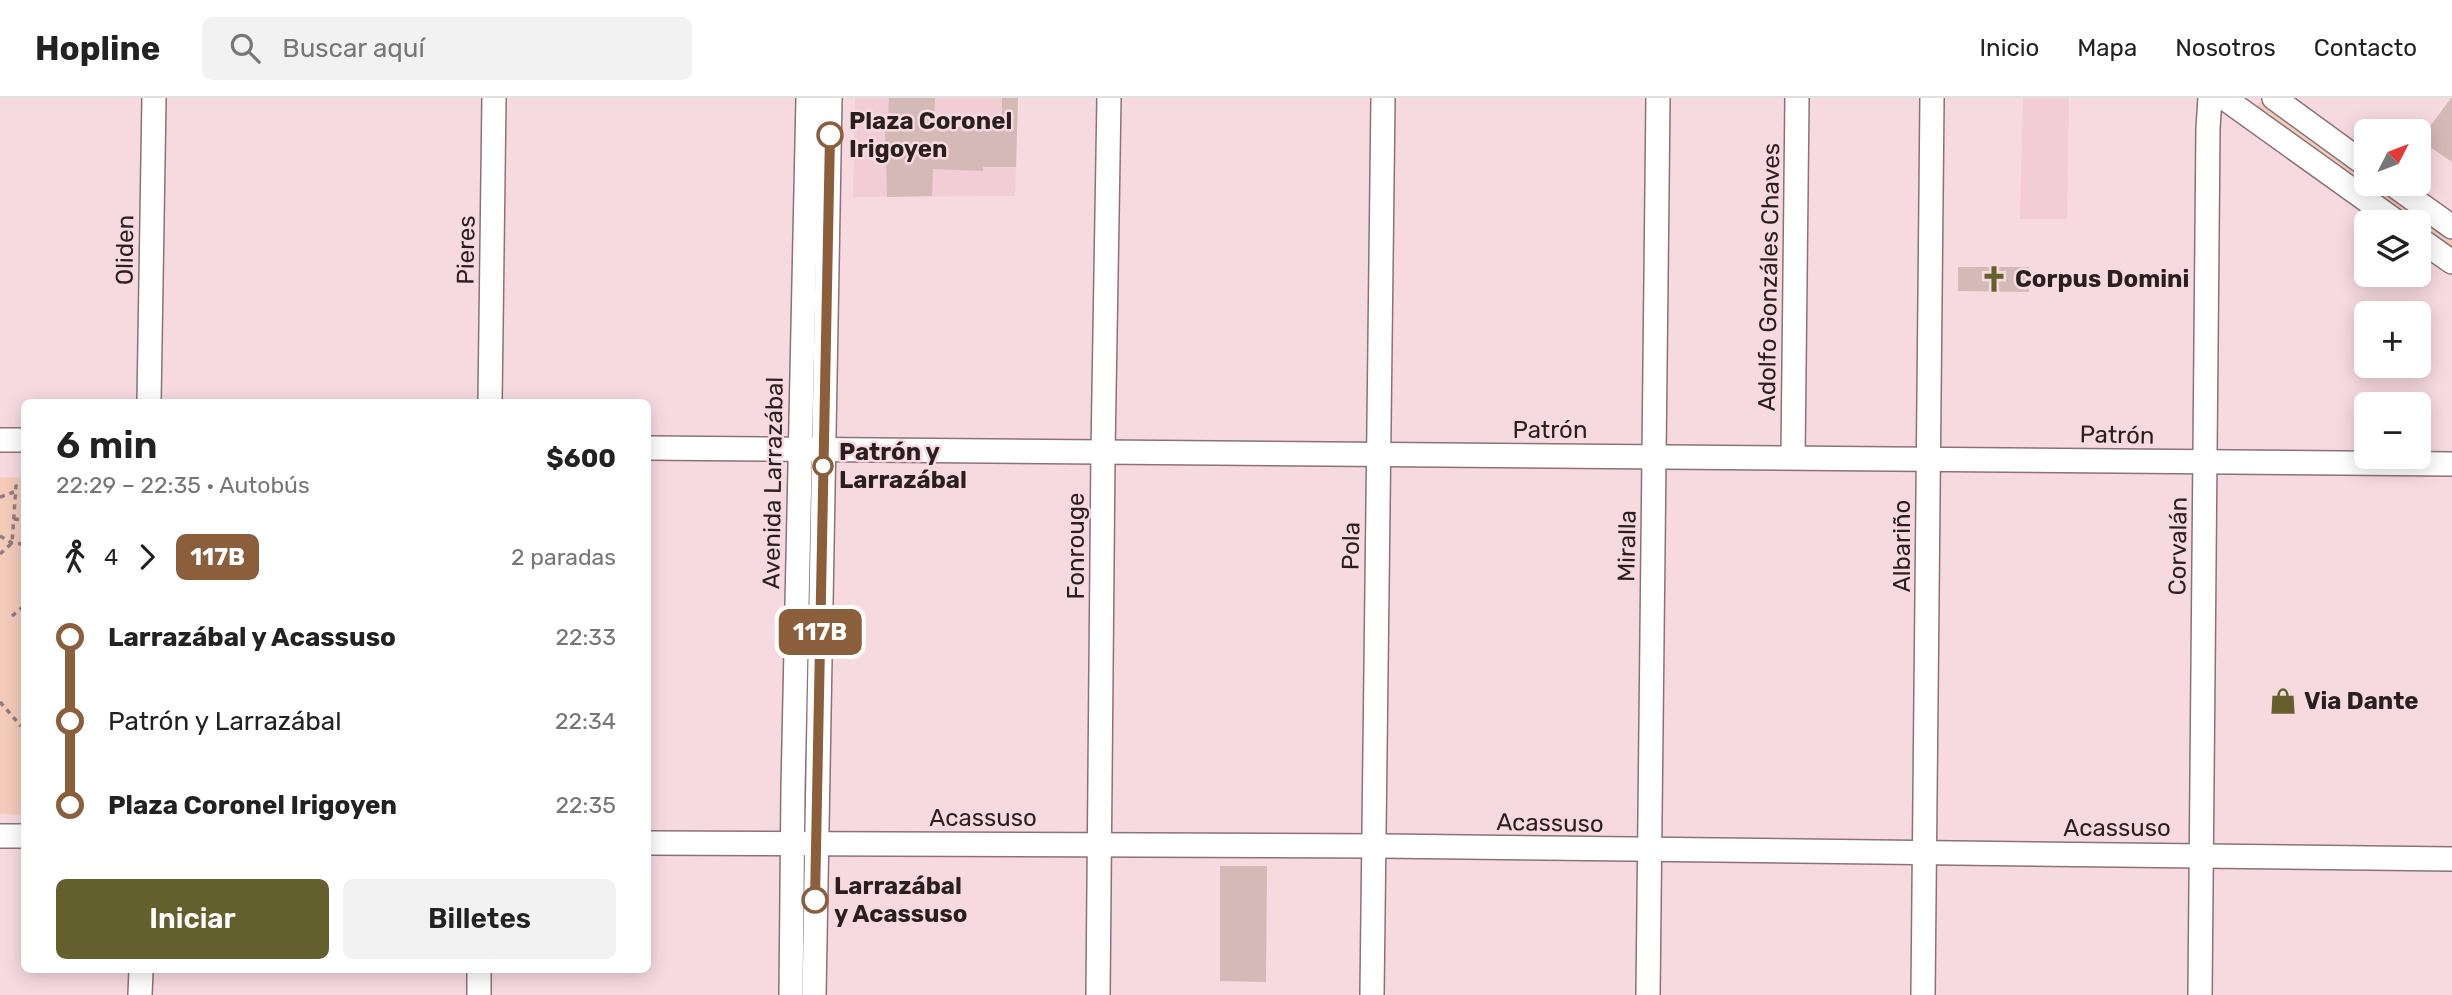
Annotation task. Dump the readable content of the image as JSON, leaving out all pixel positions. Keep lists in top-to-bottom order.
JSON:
{
  "streets": {
    "street": [
      "Oliden",
      "Pieres",
      "Adolfo Gonzáles Chaves",
      "Patrón",
      "Avenida Larrazábal",
      "Fonrouge",
      "Pola",
      "Miralla",
      "Albariño",
      "Corvalán",
      "Acassuso"
    ]
  },
  "crossings": [
    ["Adolfo Gonzáles Chaves", "Patrón"],
    ["Patrón", "Avenida Larrazábal"],
    ["Patrón", "Fonrouge"],
    ["Patrón", "Pola"],
    ["Patrón", "Miralla"],
    ["Patrón", "Albariño"],
    ["Patrón", "Corvalán"],
    ["Avenida Larrazábal", "Acassuso"],
    ["Fonrouge", "Acassuso"],
    ["Pola", "Acassuso"],
    ["Miralla", "Acassuso"],
    ["Albariño", "Acassuso"],
    ["Corvalán", "Acassuso"]
  ],
  "places": {
    "other": ["Plaza Coronel Irigoyen", "Patrón y Larrazábal", "Larrazábal y Acassuso"],
    "church": ["Corpus Domini"],
    "shop": ["Via Dante"]
  },
  "lines": ["bus line 117B"],
  "north": "top right",
  "page": {
    "header": "Hopline",
    "search": "Buscar aquí",
    "nav": [
      "Inicio",
      "Mapa",
      "Nosotros",
      "Contacto"
    ],
    "on_map": "117B",
    "map_buttons": ["+", "−"],
    "heading": ["6 min", "22:29 – 22:35 · Autobús", "$600"],
    "legs": ["4", "117B", "2 paradas"],
    "list": [
      {
        "name": "Larrazábal y Acassuso",
        "value": "22:33"
      },
      {
        "name": "Patrón y Larrazábal",
        "value": "22:34"
      },
      {
        "name": "Plaza Coronel Irigoyen",
        "value": "22:35"
      }
    ],
    "buttons": ["Iniciar", "Billetes"]
  }
}
